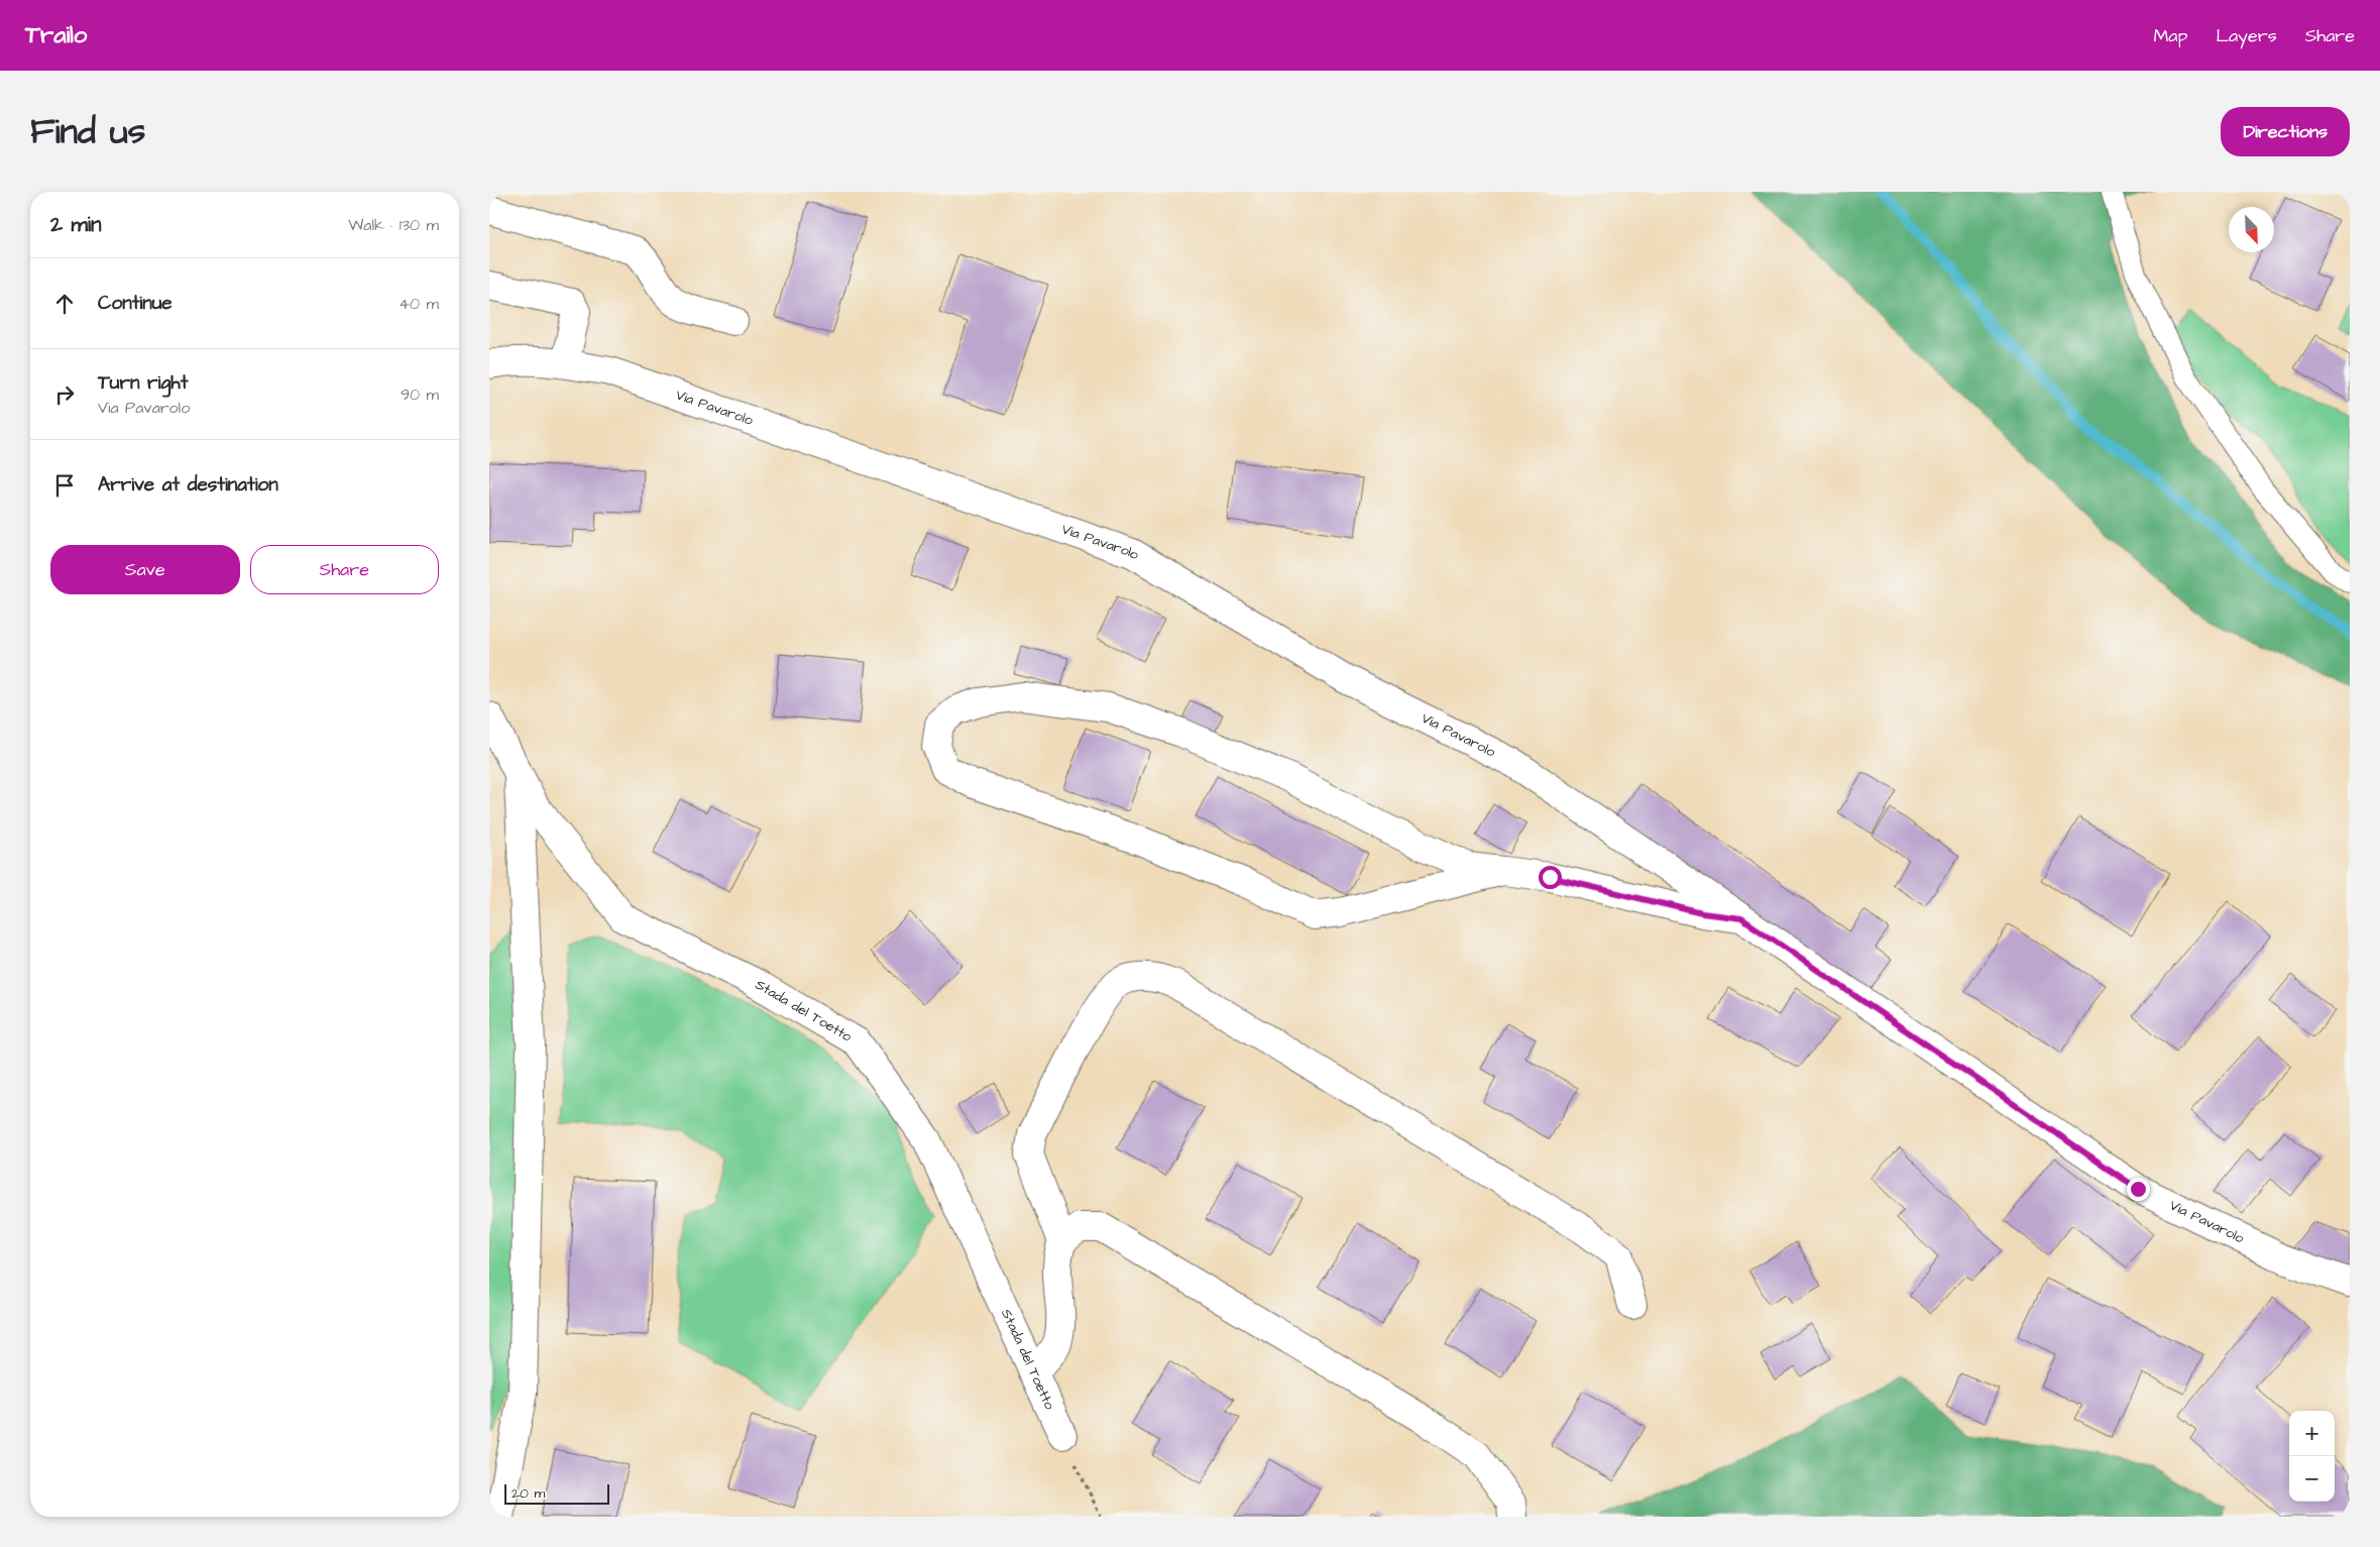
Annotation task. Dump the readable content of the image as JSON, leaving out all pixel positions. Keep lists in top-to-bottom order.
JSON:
{
  "streets": {
    "street": ["Via Pavarolo", "Stada del Toetto"]
  },
  "scale_bar": "20 m",
  "north": "bottom right",
  "page": {
    "header": "Trailo",
    "nav": ["Map", "Layers", "Share"],
    "title": "Find us",
    "buttons": [
      "Directions",
      ["Save", "Share"]
    ],
    "heading": ["2 min", "Walk · 130 m"],
    "list": [
      ["Continue", "40 m"],
      ["Turn right", "Via Pavarolo", "90 m"],
      "Arrive at destination"
    ],
    "map_buttons": ["+", "−"],
    "scale": "20 m"
  }
}
